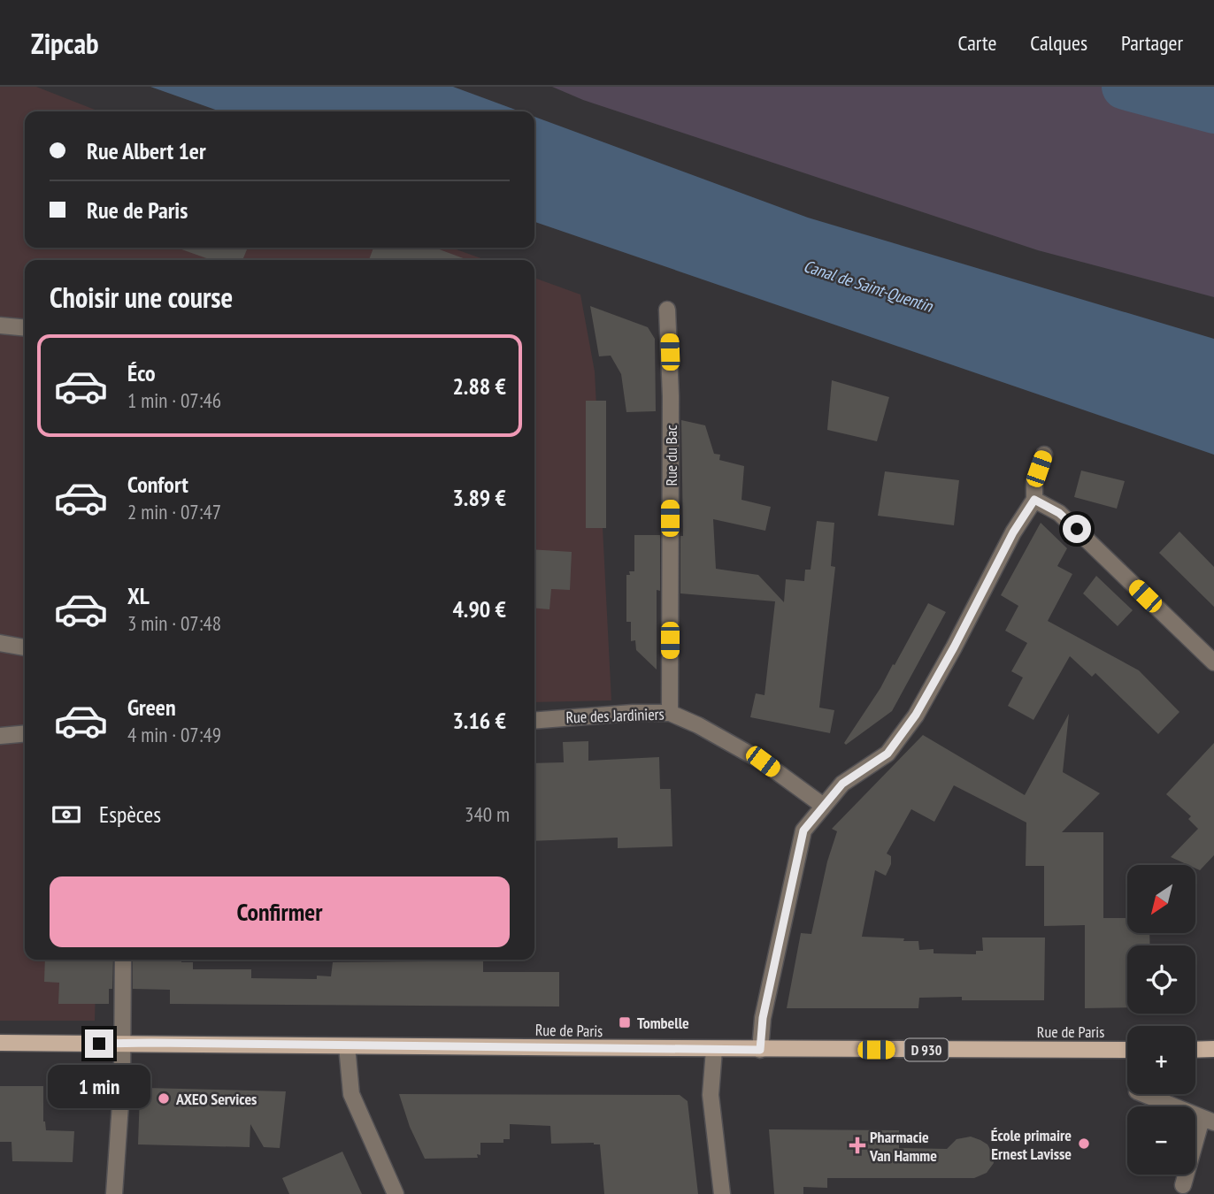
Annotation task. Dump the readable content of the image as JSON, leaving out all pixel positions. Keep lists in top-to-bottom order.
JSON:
{
  "streets": {
    "main road": ["Rue de Paris", "D 930"],
    "street": ["Rue du Bac", "Rue des Jardiniers"]
  },
  "crossings": [
    ["Rue du Bac", "Rue des Jardiniers"]
  ],
  "water": ["Canal de Saint-Quentin"],
  "places": {
    "transit": ["Tombelle"],
    "other": ["AXEO Services", "École primaire Ernest Lavisse"],
    "health": ["Pharmacie Van Hamme"]
  },
  "north": "bottom left",
  "page": {
    "header": "Zipcab",
    "nav": ["Carte", "Calques", "Partager"],
    "banner": ["Rue Albert 1er", "Rue de Paris"],
    "heading": "Choisir une course",
    "list": [
      {
        "name": "Éco",
        "note": "1 min · 07:46",
        "value": "2.88 €"
      },
      {
        "name": "Confort",
        "note": "2 min · 07:47",
        "value": "3.89 €"
      },
      {
        "name": "XL",
        "note": "3 min · 07:48",
        "value": "4.90 €"
      },
      {
        "name": "Green",
        "note": "4 min · 07:49",
        "value": "3.16 €"
      }
    ],
    "pay": ["Espèces", "340 m"],
    "buttons": "Confirmer",
    "map_buttons": ["+", "−"],
    "bubble": "1 min"
  }
}
